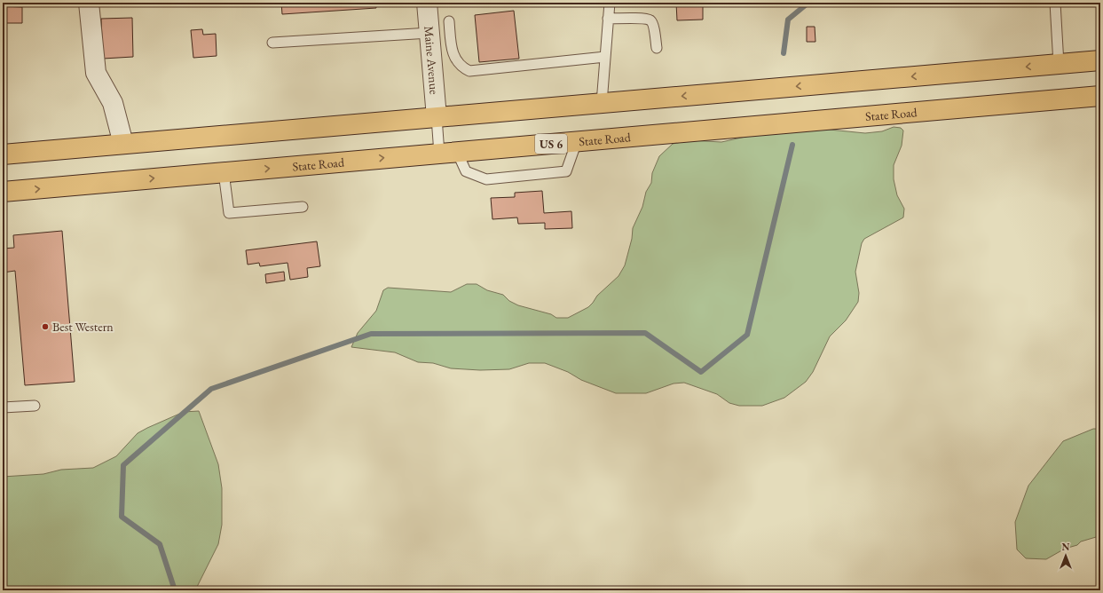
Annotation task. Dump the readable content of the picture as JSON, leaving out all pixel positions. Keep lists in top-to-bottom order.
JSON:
{
  "streets": {
    "main road": ["State Road", "US 6"],
    "street": ["Maine Avenue"]
  },
  "places": ["Best Western"],
  "north": "top"
}
